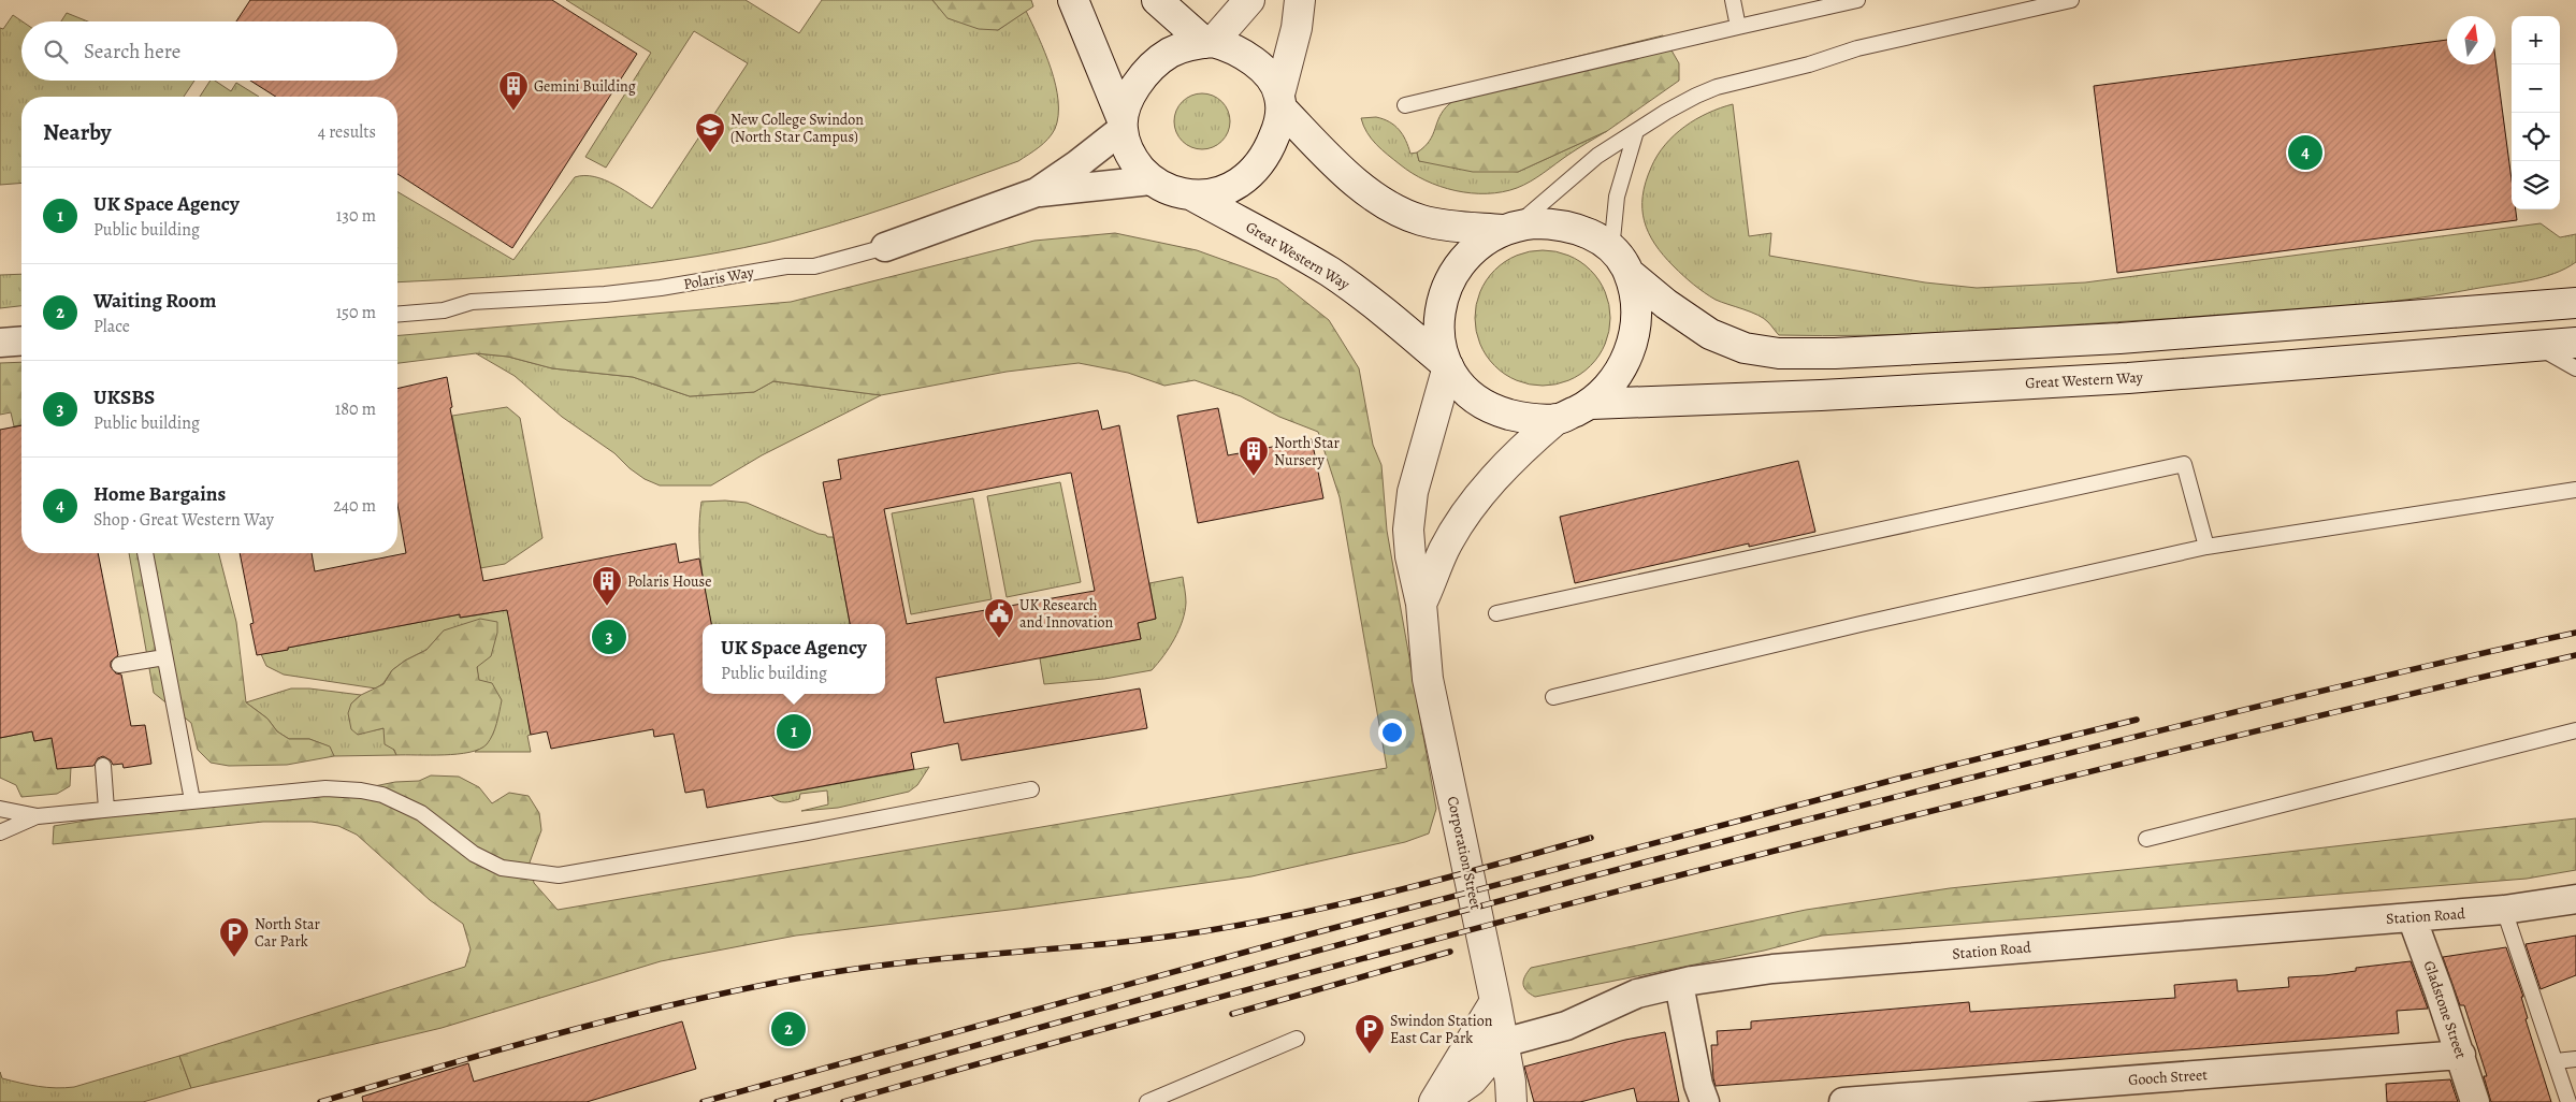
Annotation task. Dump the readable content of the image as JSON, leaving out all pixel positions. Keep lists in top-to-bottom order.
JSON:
{
  "streets": {
    "main road": ["Great Western Way", "Corporation Street"],
    "street": [
      "Polaris Way",
      "Station Road",
      "Gladstone Street",
      "Gooch Street"
    ]
  },
  "crossings": [
    ["Great Western Way", "Polaris Way"],
    ["Great Western Way", "Corporation Street"],
    ["Corporation Street", "Station Road"],
    ["Station Road", "Gladstone Street"],
    ["Gladstone Street", "Gooch Street"]
  ],
  "places": {
    "building": ["Gemini Building", "North Star Nursery", "Polaris House"],
    "school or university": ["New College Swindon (North Star Campus)"],
    "public building": ["UK Research and Innovation"],
    "parking": ["North Star Car Park", "Swindon Station East Car Park"]
  },
  "north": "top",
  "page": {
    "map_buttons": ["+", "−"],
    "search": "Search here",
    "heading": ["Nearby", "4 results"],
    "pins": [
      "4",
      "3",
      "1",
      "2"
    ],
    "list": [
      {
        "mark": "1",
        "name": "UK Space Agency",
        "note": "Public building",
        "value": "130 m"
      },
      {
        "mark": "2",
        "name": "Waiting Room",
        "note": "Place",
        "value": "150 m"
      },
      {
        "mark": "3",
        "name": "UKSBS",
        "note": "Public building",
        "value": "180 m"
      },
      {
        "mark": "4",
        "name": "Home Bargains",
        "note": "Shop · Great Western Way",
        "value": "240 m"
      }
    ],
    "popup": ["UK Space Agency", "Public building"]
  }
}
